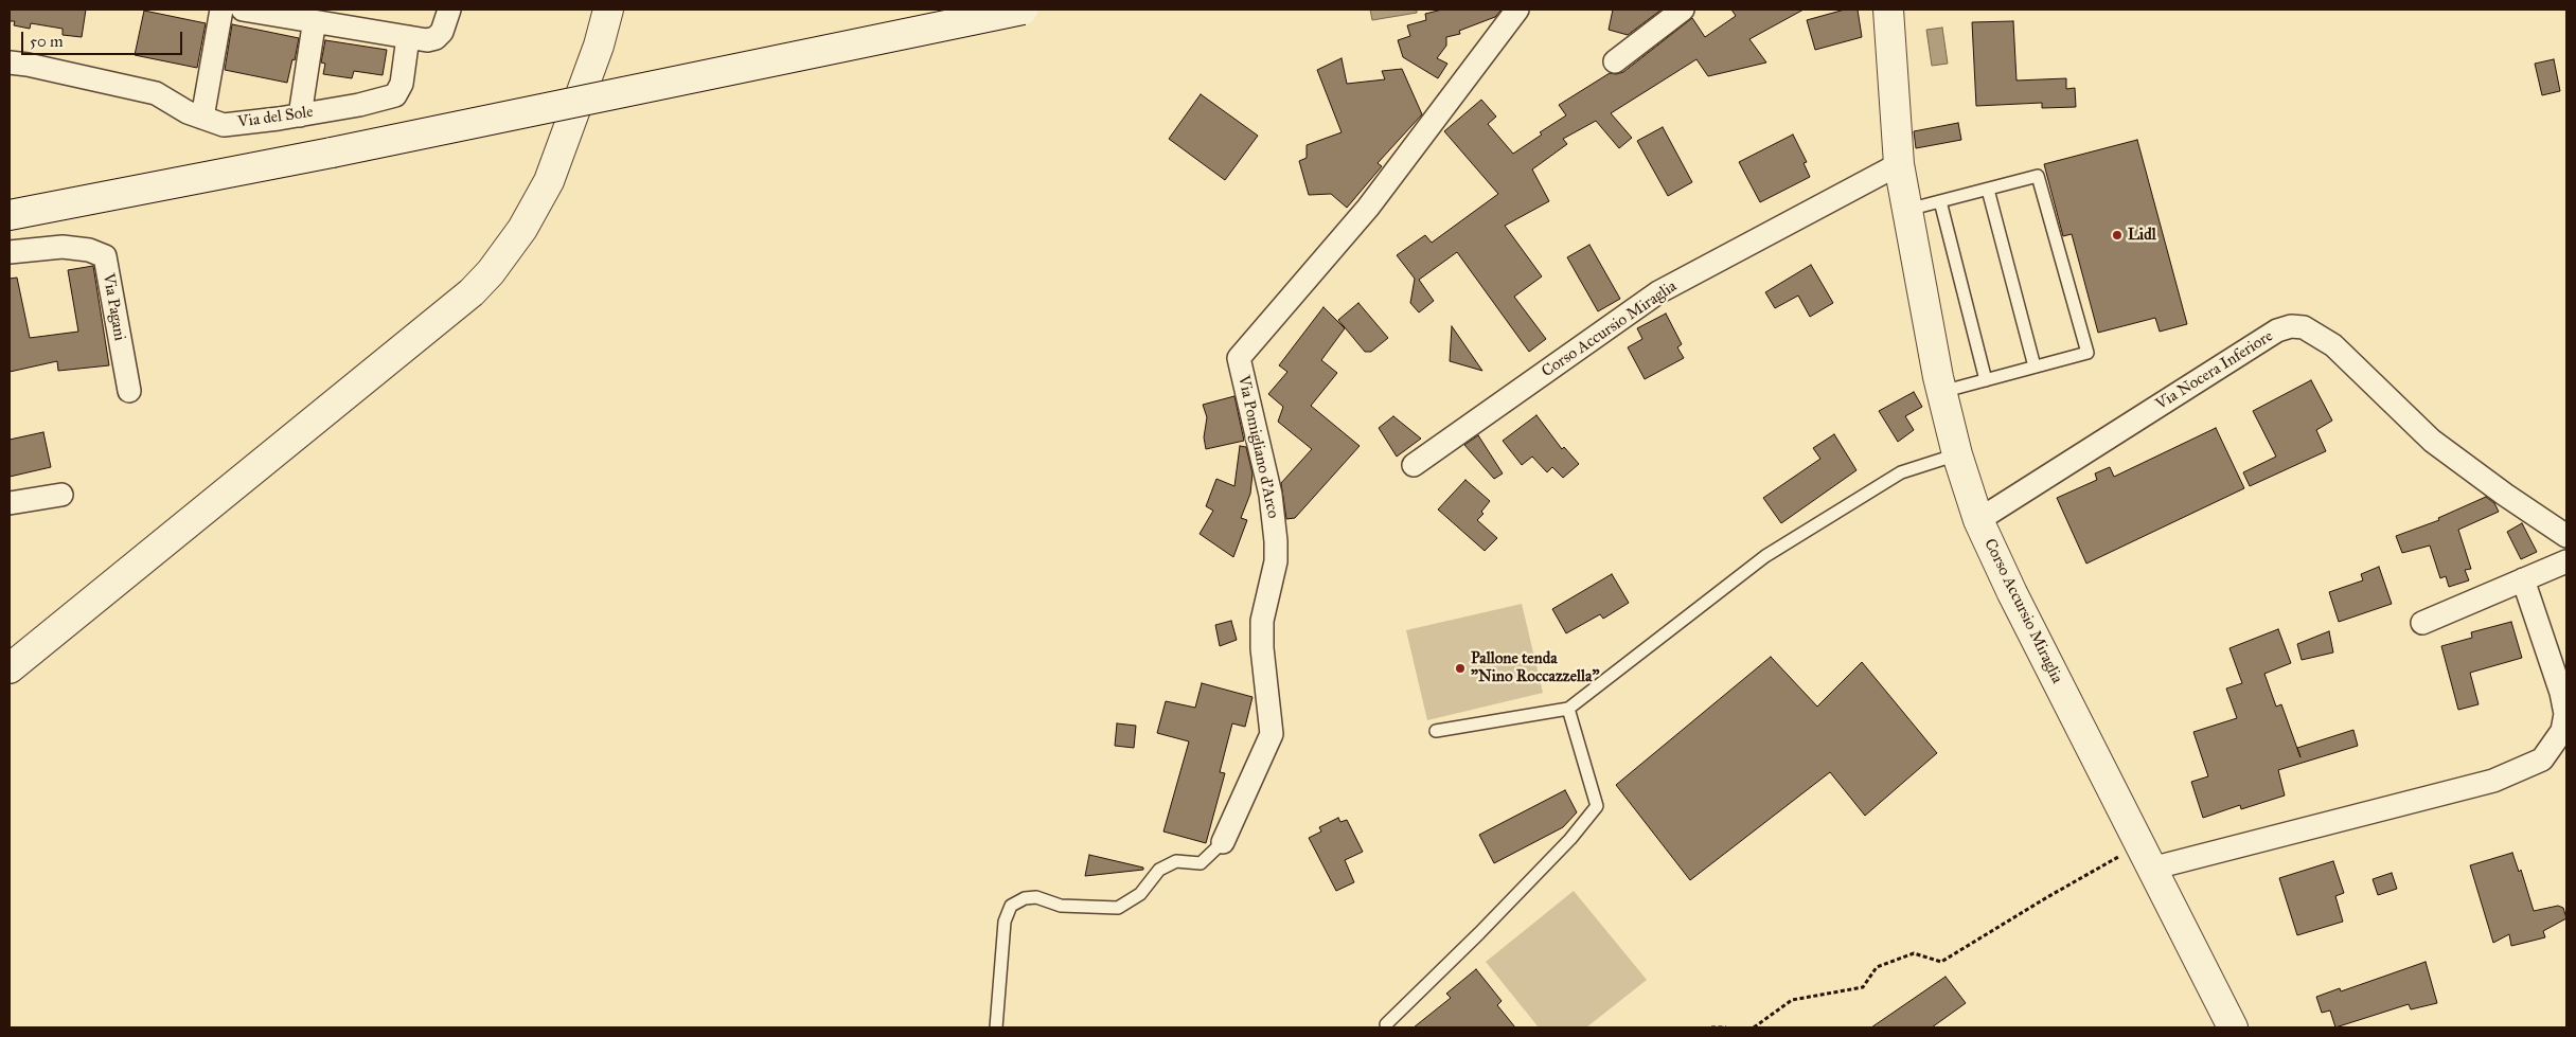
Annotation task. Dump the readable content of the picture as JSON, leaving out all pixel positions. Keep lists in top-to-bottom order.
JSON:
{
  "streets": {
    "street": [
      "Via del Sole",
      "Via Pagani",
      "Corso Accursio Miraglia",
      "Via Nocera Inferiore",
      "Via Pomigliano d'Arco"
    ]
  },
  "crossings": [
    ["Corso Accursio Miraglia", "Via Nocera Inferiore"]
  ],
  "places": ["Lidl", "Pallone tenda \"Nino Roccazzella\""],
  "scale_bar": "50 m"
}
